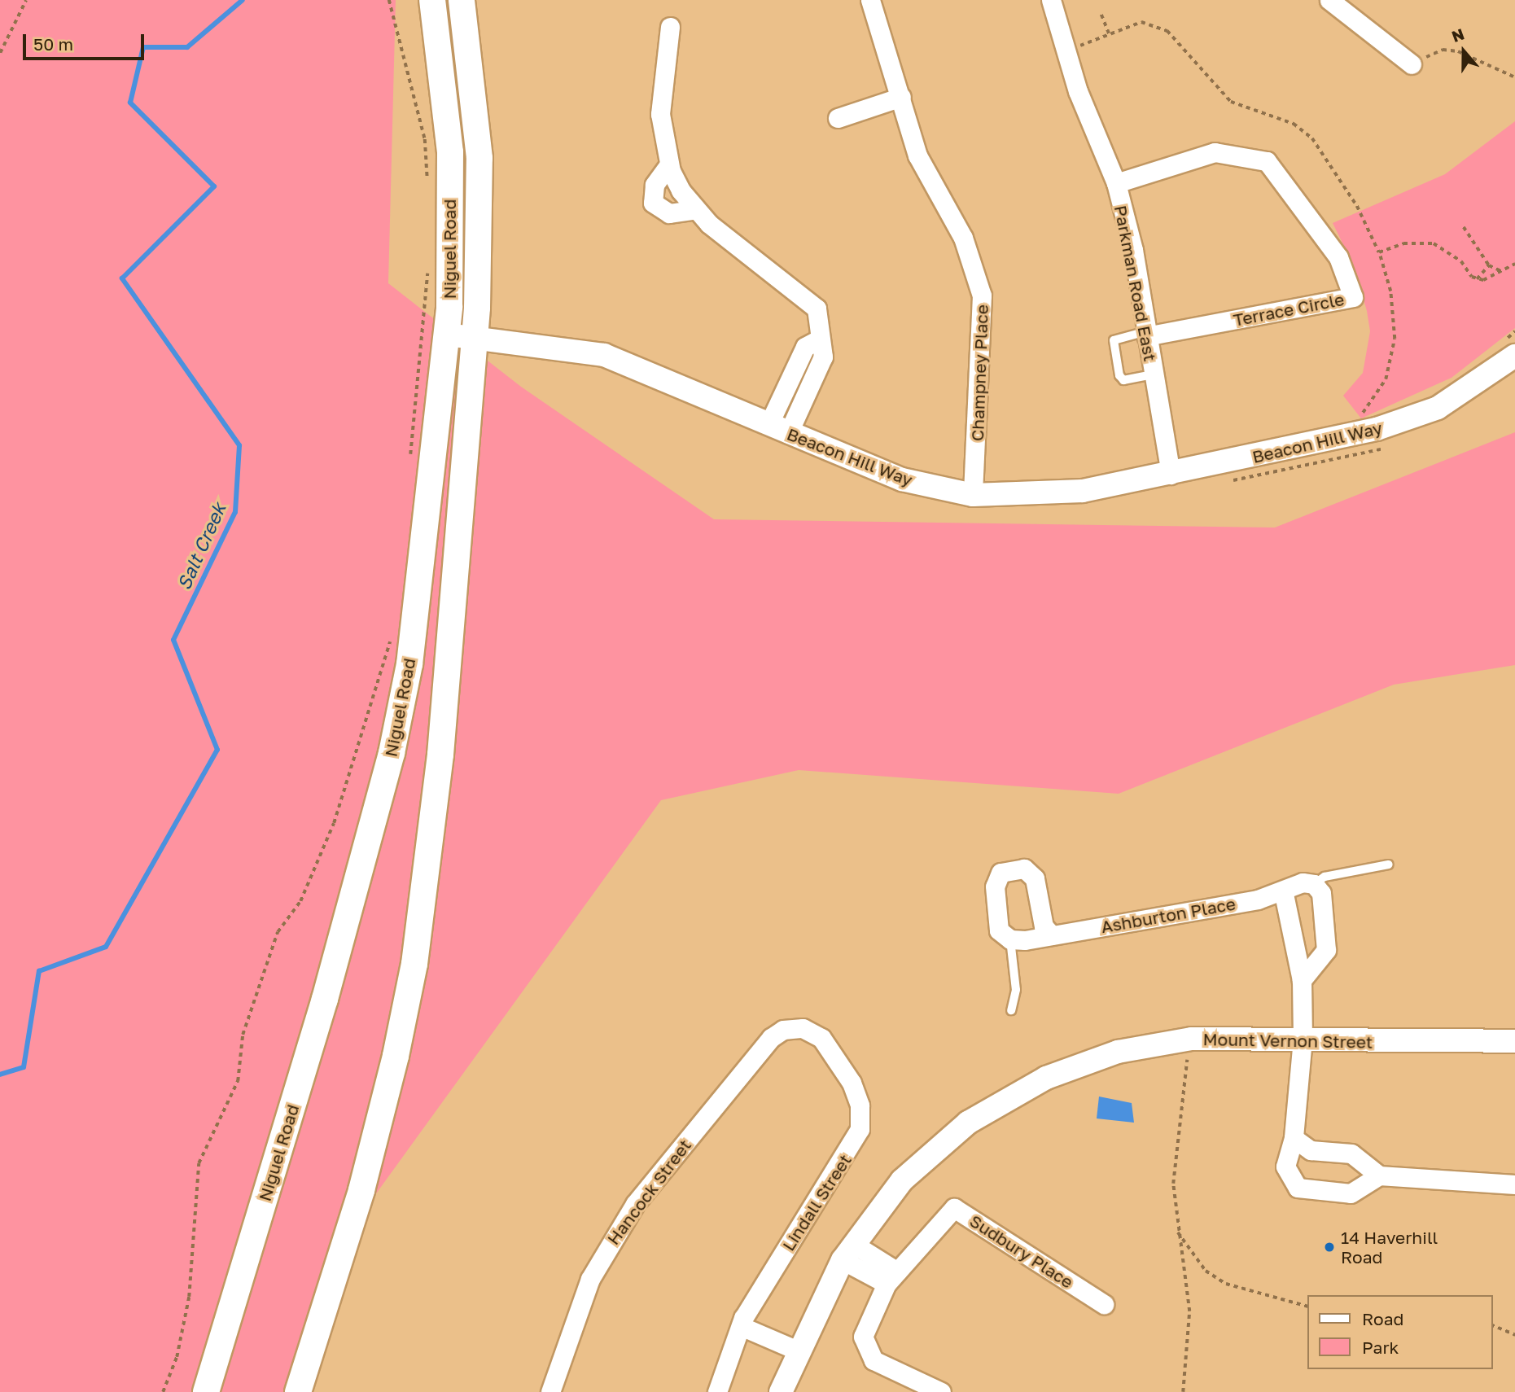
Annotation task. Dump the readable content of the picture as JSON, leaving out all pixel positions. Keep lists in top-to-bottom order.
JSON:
{
  "streets": {
    "main road": ["Niguel Road"],
    "street": [
      "Parkman Road East",
      "Terrace Circle",
      "Champney Place",
      "Beacon Hill Way",
      "Ashburton Place",
      "Mount Vernon Street",
      "Hancock Street",
      "Lindall Street",
      "Sudbury Place"
    ]
  },
  "crossings": [
    ["Niguel Road", "Beacon Hill Way"],
    ["Parkman Road East", "Terrace Circle"],
    ["Parkman Road East", "Beacon Hill Way"],
    ["Champney Place", "Beacon Hill Way"],
    ["Hancock Street", "Lindall Street"]
  ],
  "water": ["Salt Creek"],
  "places": ["14 Haverhill Road"],
  "legend": ["Road", "Park"],
  "scale_bar": "50 m",
  "north": "top"
}
